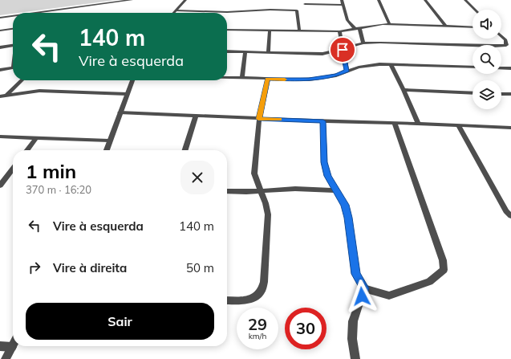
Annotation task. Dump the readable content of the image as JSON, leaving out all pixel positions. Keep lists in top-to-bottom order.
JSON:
{
  "page": {
    "turn": ["140 m", "Vire à esquerda"],
    "heading": ["1 min", "370 m · 16:20"],
    "list": [
      {
        "name": "Vire à esquerda",
        "value": "140 m"
      },
      {
        "name": "Vire à direita",
        "value": "50 m"
      }
    ],
    "buttons": "Sair",
    "speed": "29 km/h",
    "limit": "30"
  }
}
